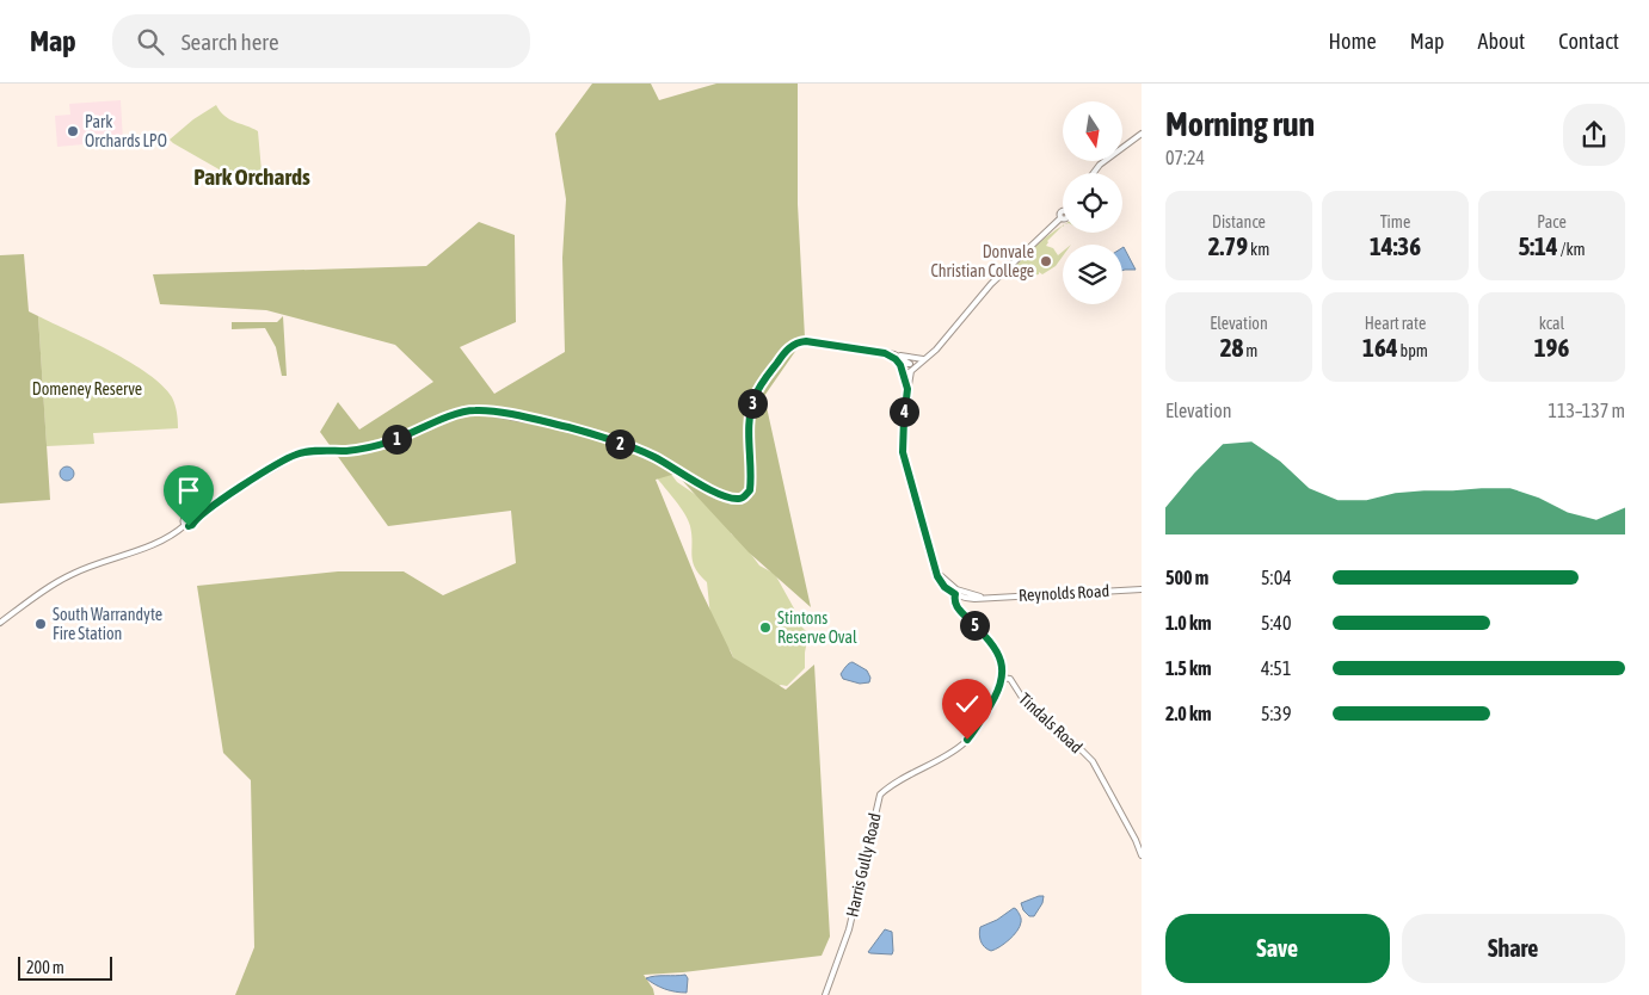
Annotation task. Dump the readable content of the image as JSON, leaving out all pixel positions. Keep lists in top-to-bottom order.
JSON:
{
  "streets": {
    "main road": ["Reynolds Road", "Tindals Road", "Harris Gully Road"]
  },
  "crossings": [
    ["Tindals Road", "Harris Gully Road"]
  ],
  "districts": ["Park Orchards"],
  "parks": ["Domeney Reserve"],
  "places": [
    "Park Orchards LPO",
    "Donvale Christian College",
    "South Warrandyte Fire Station",
    "Stintons Reserve Oval"
  ],
  "scale_bar": "200 m",
  "north": "bottom",
  "page": {
    "header": "Map",
    "search": "Search here",
    "nav": [
      "Home",
      "Map",
      "About",
      "Contact"
    ],
    "heading": ["Morning run", "07:24"],
    "stats": [
      ["Distance", "2.79 km"],
      ["Time", "14:36"],
      ["Pace", "5:14 /km"],
      ["Elevation", "28 m"],
      ["Heart rate", "164 bpm"],
      ["kcal", "196"]
    ],
    "chart": ["Elevation", "113–137 m"],
    "pins": [
      "3",
      "4",
      "1",
      "2",
      "5"
    ],
    "list": [
      {
        "name": "500 m",
        "note": "5:04"
      },
      {
        "name": "1.0 km",
        "note": "5:40"
      },
      {
        "name": "1.5 km",
        "note": "4:51"
      },
      {
        "name": "2.0 km",
        "note": "5:39"
      }
    ],
    "buttons": ["Save", "Share"],
    "scale": "200 m"
  }
}
